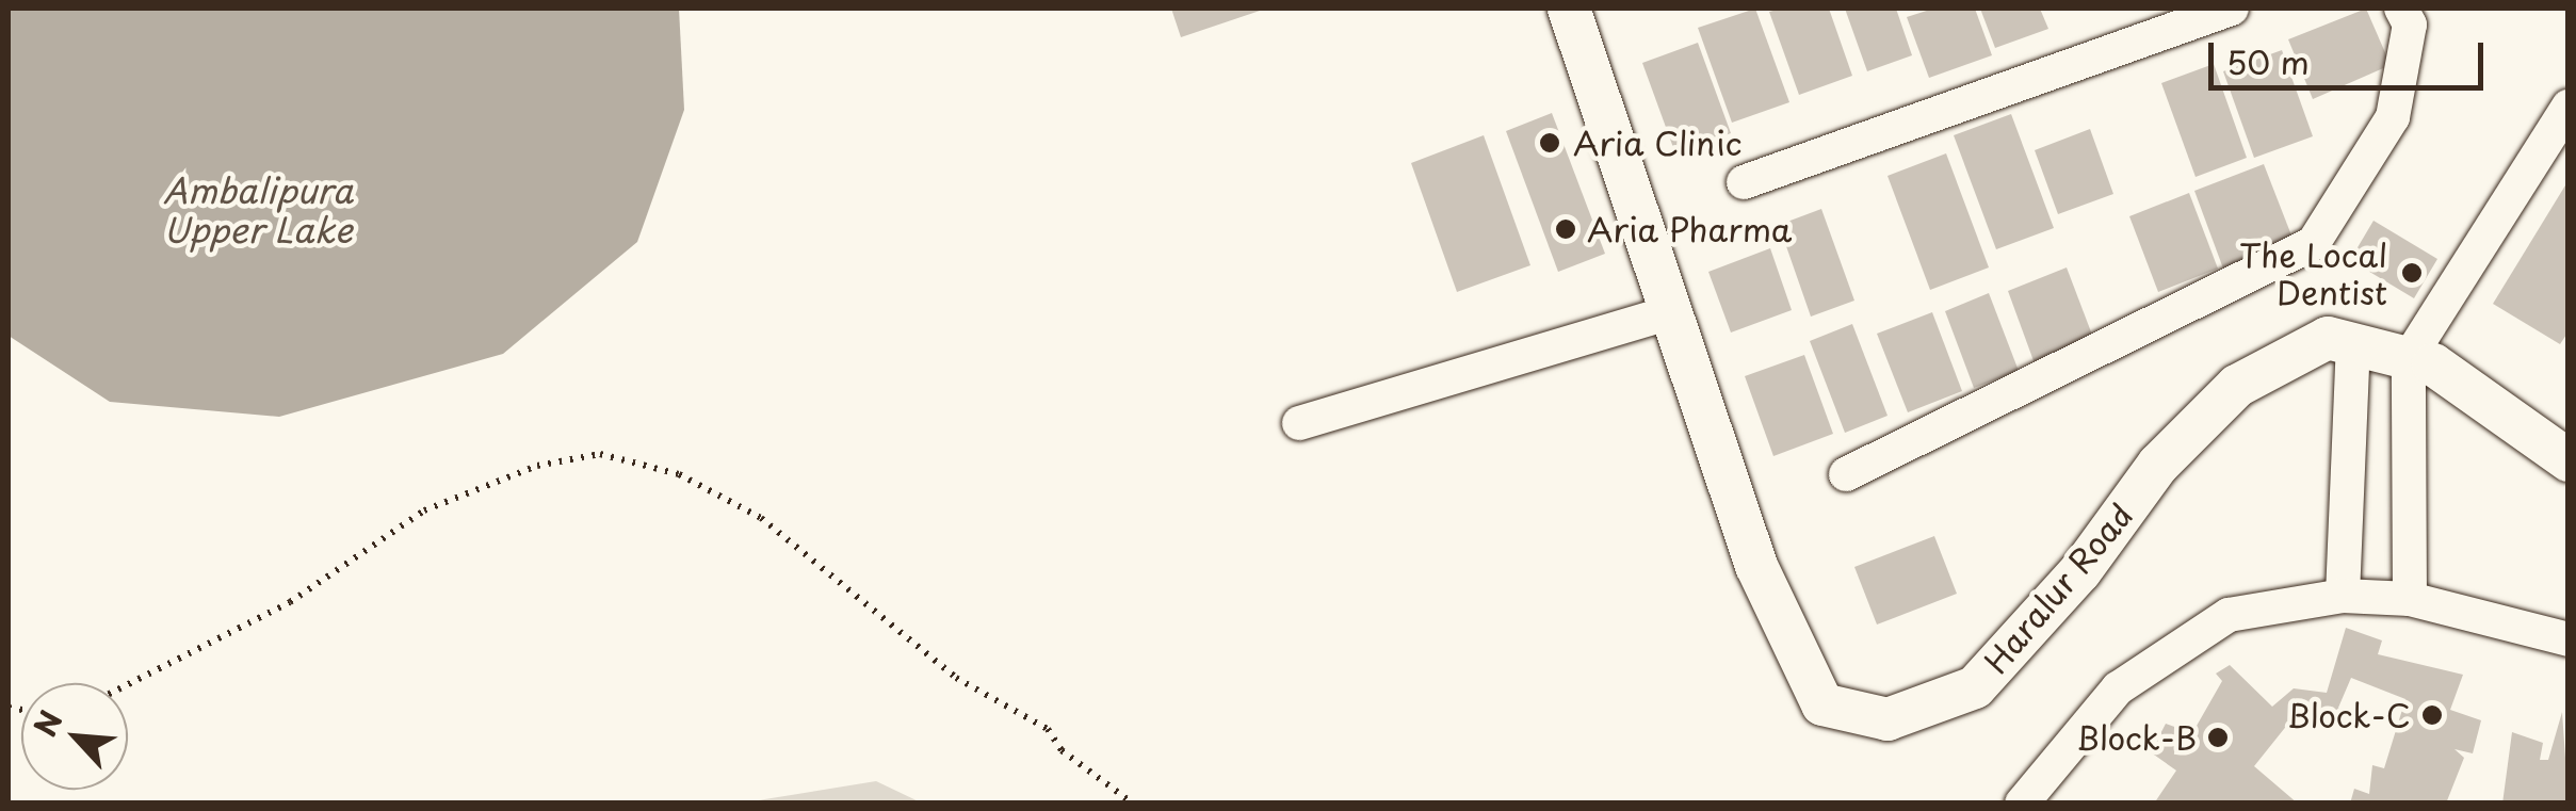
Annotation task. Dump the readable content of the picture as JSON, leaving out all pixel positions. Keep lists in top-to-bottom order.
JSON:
{
  "streets": {
    "street": ["Haralur Road"]
  },
  "water": ["Ambalipura Upper Lake"],
  "places": [
    "Aria Clinic",
    "Aria Pharma",
    "The Local Dentist",
    "Block-C",
    "Block-B"
  ],
  "scale_bar": "50 m",
  "north": "top left"
}
